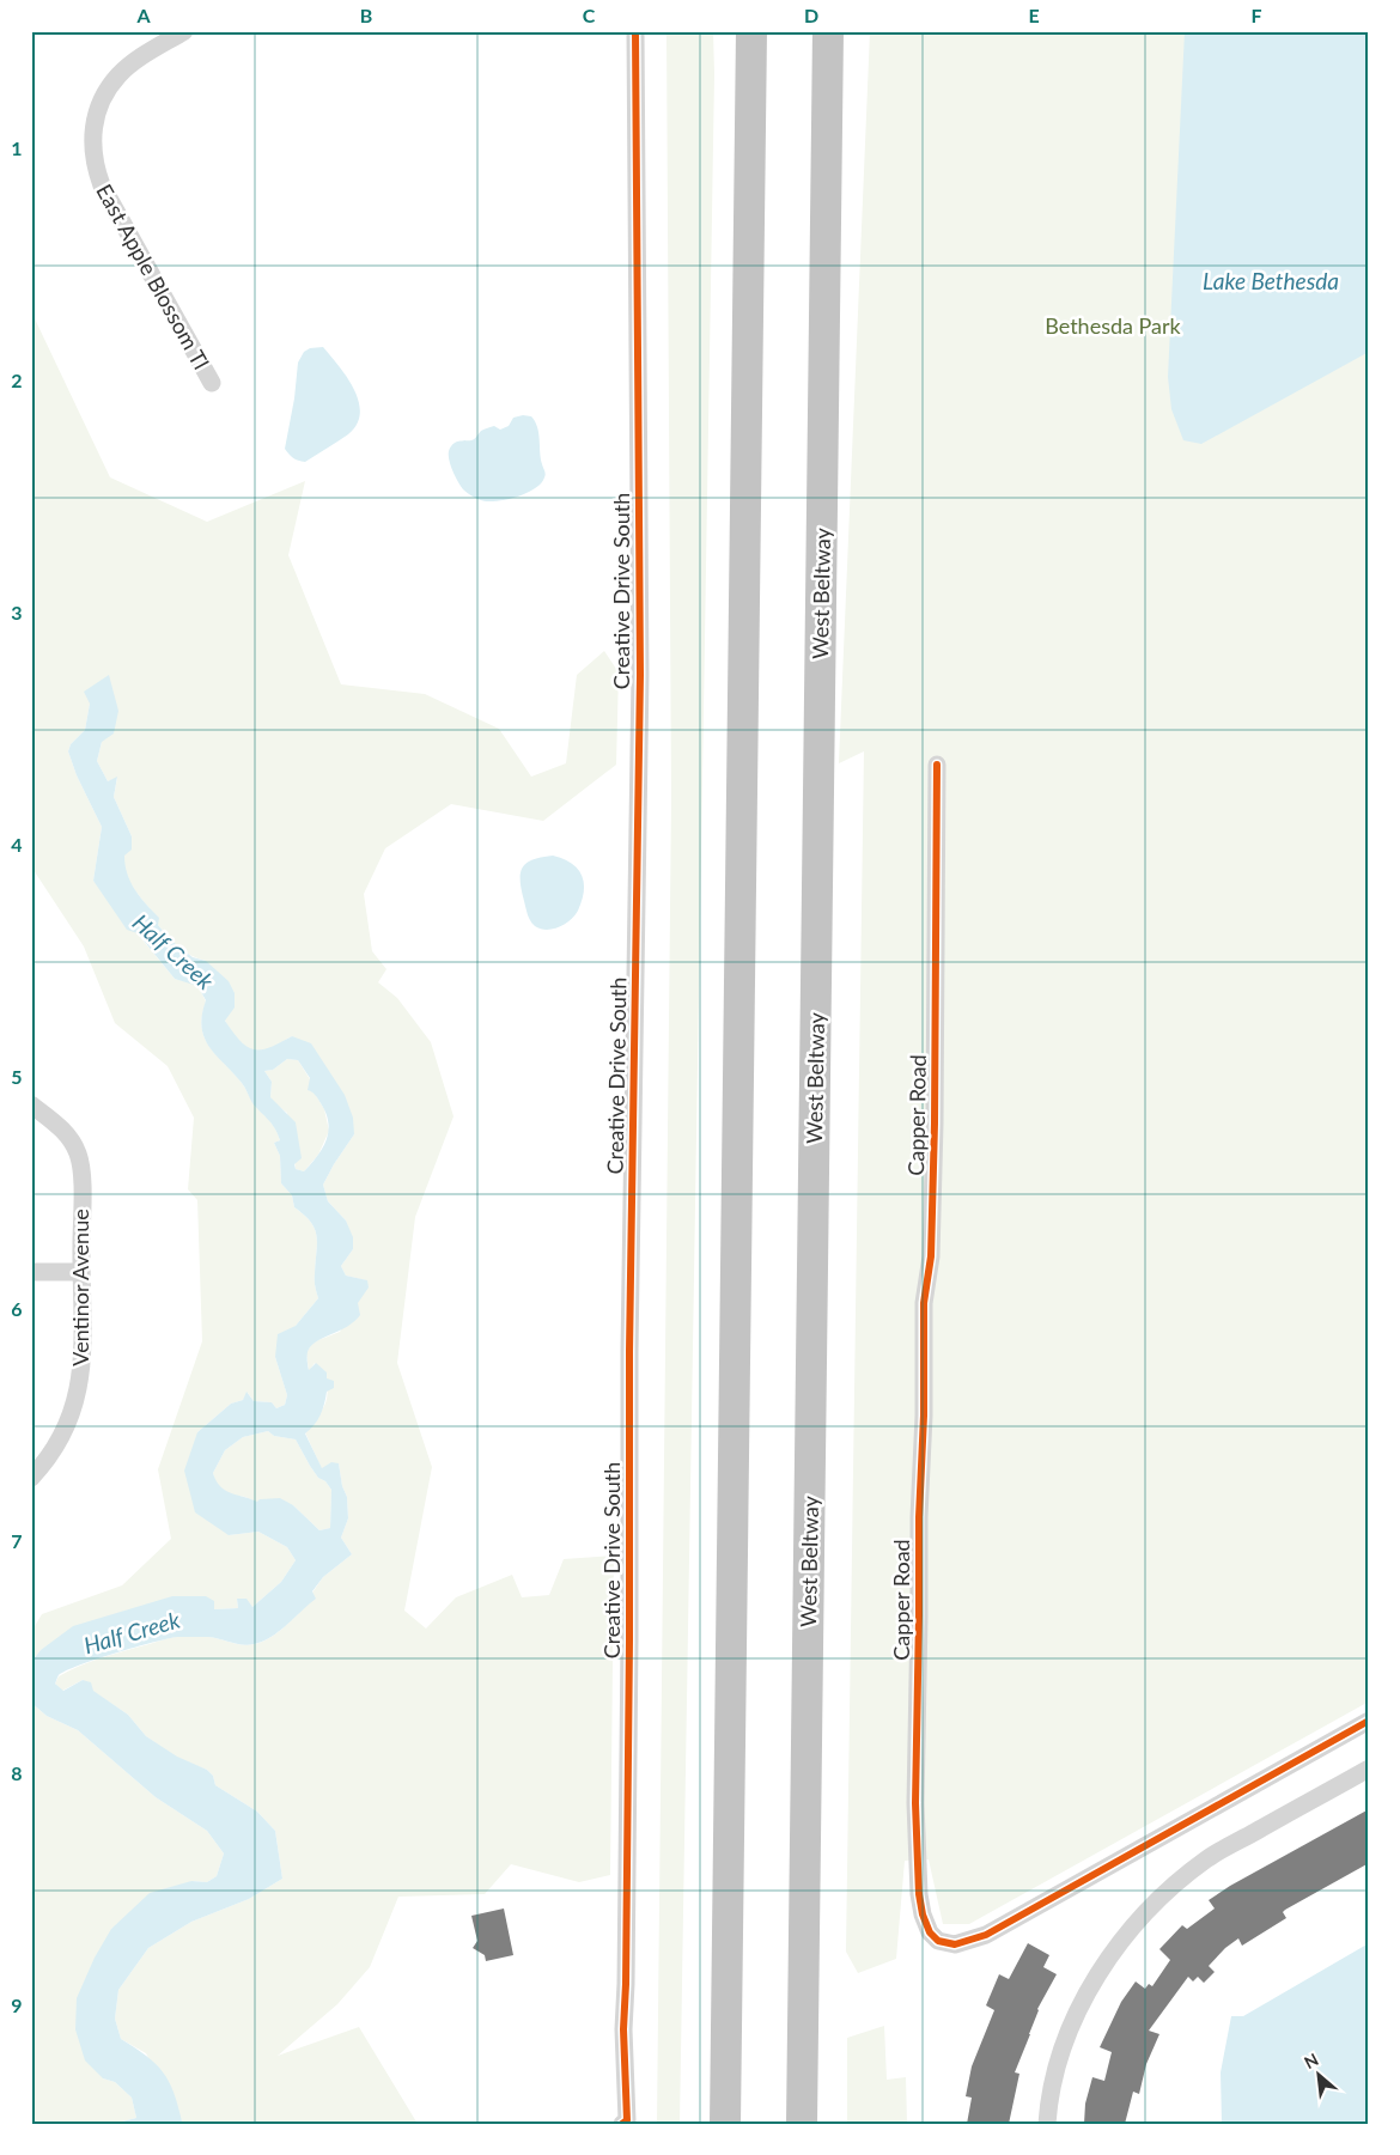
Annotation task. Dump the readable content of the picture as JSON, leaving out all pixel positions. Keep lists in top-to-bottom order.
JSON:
{
  "streets": {
    "highway": ["West Beltway"],
    "street": [
      "East Apple Blossom Tl",
      "Creative Drive South",
      "Capper Road",
      "Ventinor Avenue"
    ]
  },
  "water": ["Lake Bethesda", "Half Creek"],
  "parks": ["Bethesda Park"],
  "north": "top left",
  "grid": {
    "columns": [
      "A",
      "B",
      "C",
      "D",
      "E",
      "F"
    ],
    "rows": [
      "1",
      "2",
      "3",
      "4",
      "5",
      "6",
      "7",
      "8",
      "9"
    ]
  }
}
